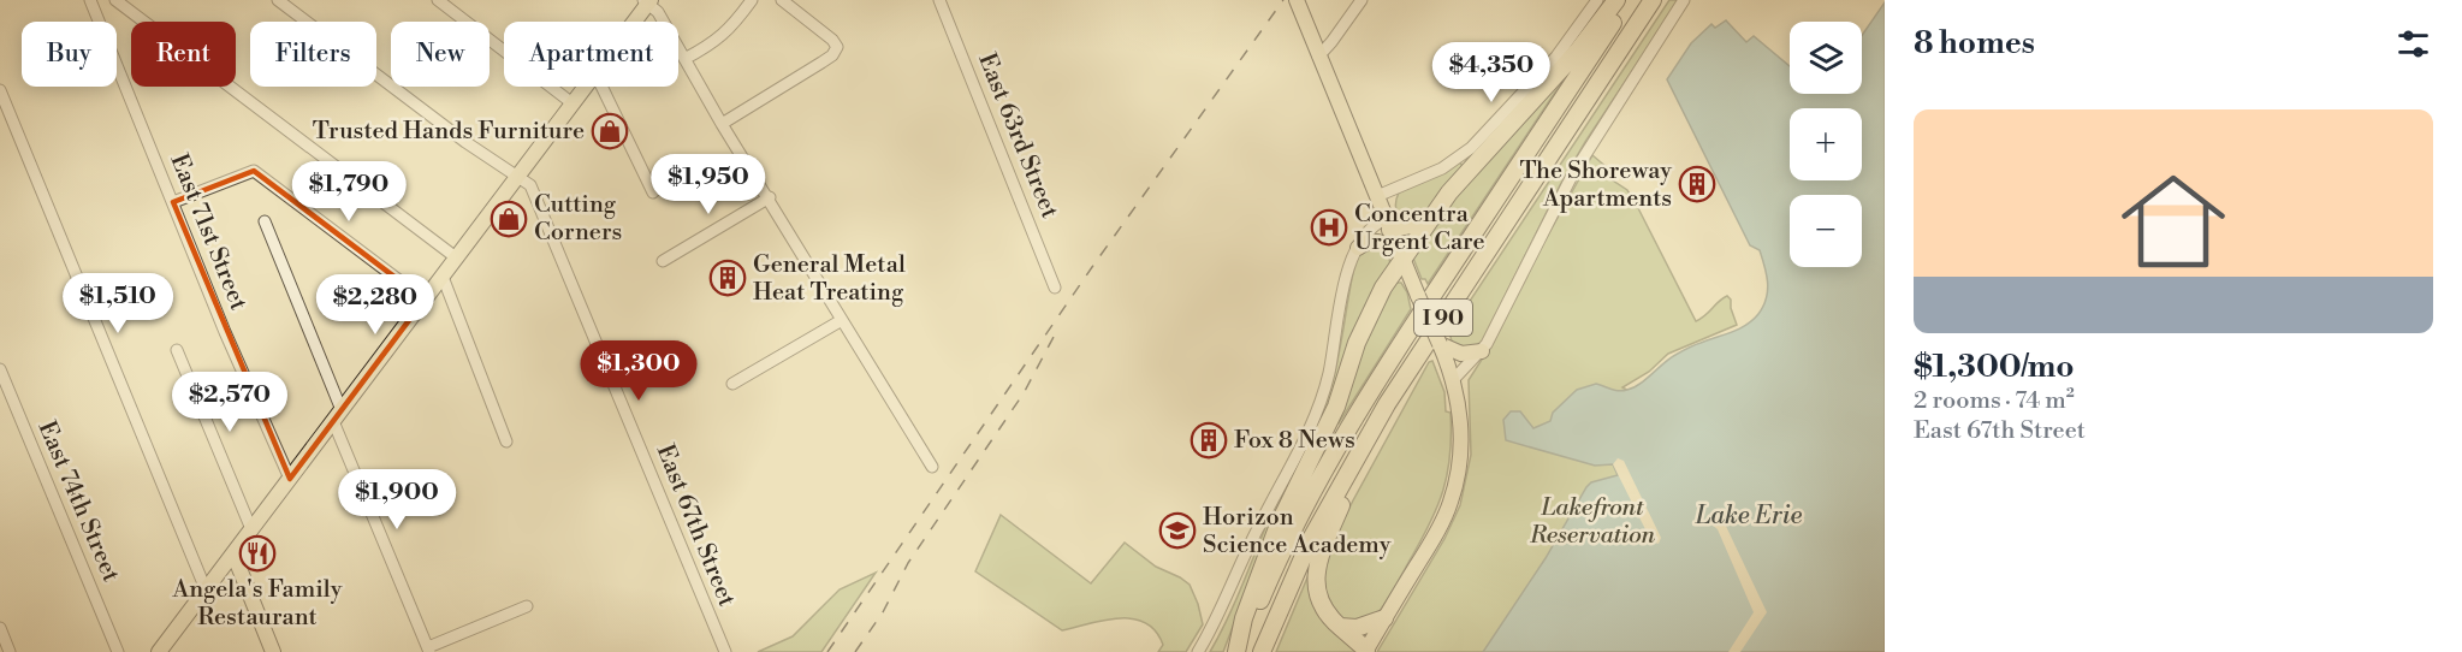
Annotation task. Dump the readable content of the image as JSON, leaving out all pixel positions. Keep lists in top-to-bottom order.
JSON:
{
  "streets": {
    "highway": ["I 90"],
    "street": [
      "East 63rd Street",
      "East 71st Street",
      "East 74th Street",
      "East 67th Street"
    ]
  },
  "water": ["Lake Erie"],
  "parks": ["Lakefront Reservation"],
  "places": {
    "shop": ["Trusted Hands Furniture", "Cutting Corners"],
    "building": ["The Shoreway Apartments", "General Metal Heat Treating", "Fox 8 News"],
    "hospital": ["Concentra Urgent Care"],
    "school or university": ["Horizon Science Academy"],
    "restaurant": ["Angela's Family Restaurant"]
  },
  "page": {
    "heading": "8 homes",
    "map_buttons": ["+", "−"],
    "chip": [
      "Buy",
      "Rent",
      "Filters",
      "New",
      "Apartment"
    ],
    "price": [
      "$4,350",
      "$1,950",
      "$1,790",
      "$1,510",
      "$2,280",
      "$1,300",
      "$2,570",
      "$1,900"
    ],
    "list": [
      {
        "name": "$1,300/mo",
        "note": "2 rooms · 74 m² · East 67th Street"
      }
    ]
  }
}
